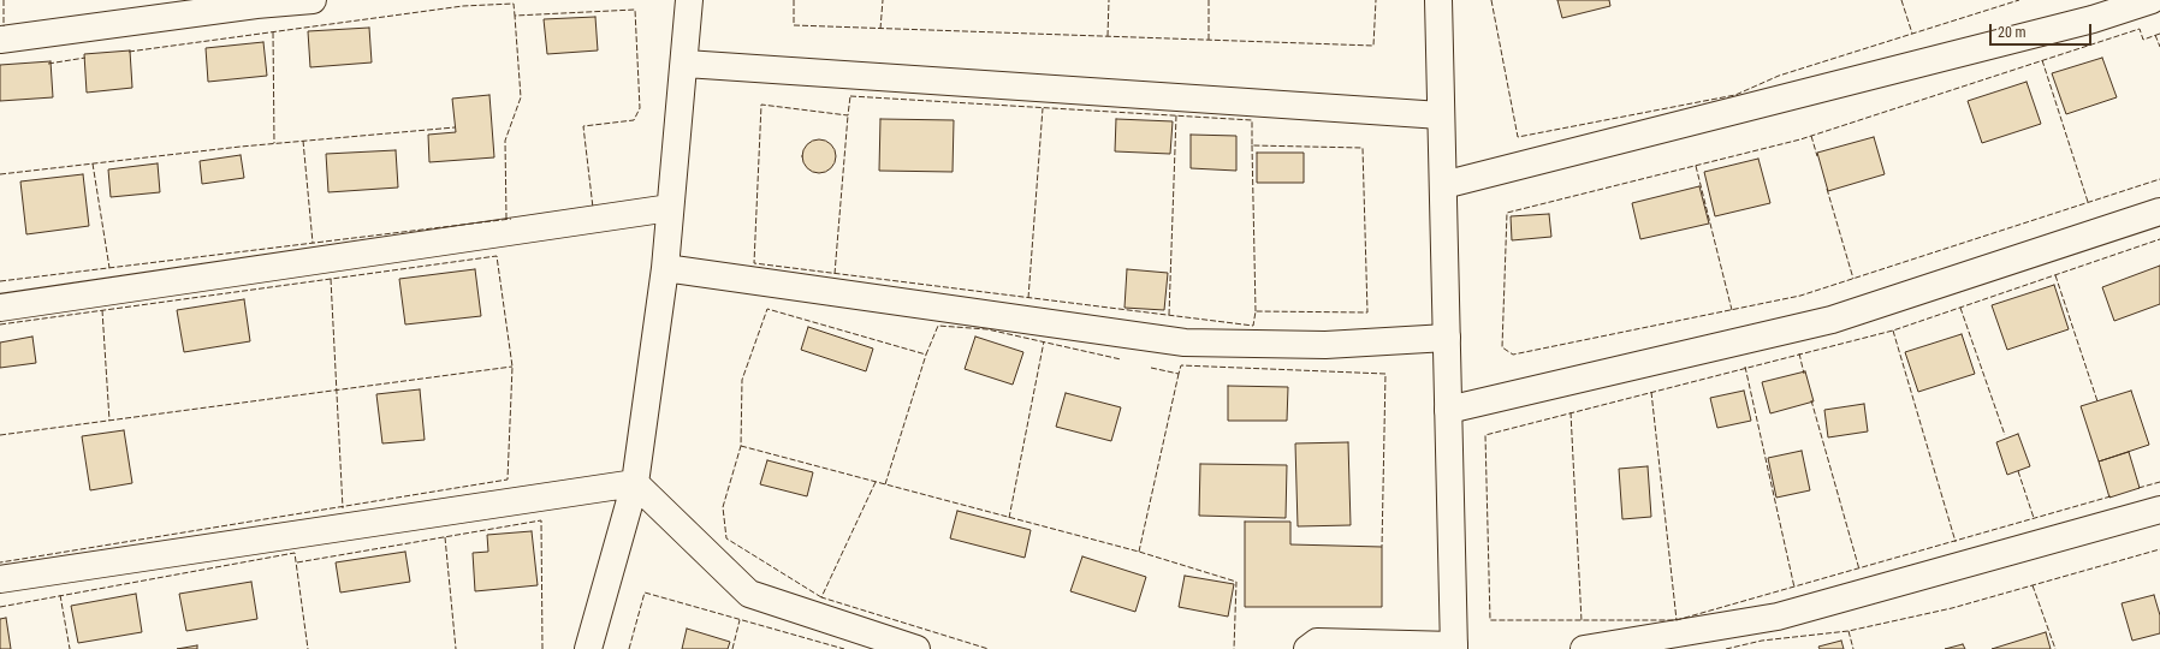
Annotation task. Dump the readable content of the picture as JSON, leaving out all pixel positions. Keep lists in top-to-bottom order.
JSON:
{
  "scale_bar": "20 m"
}
